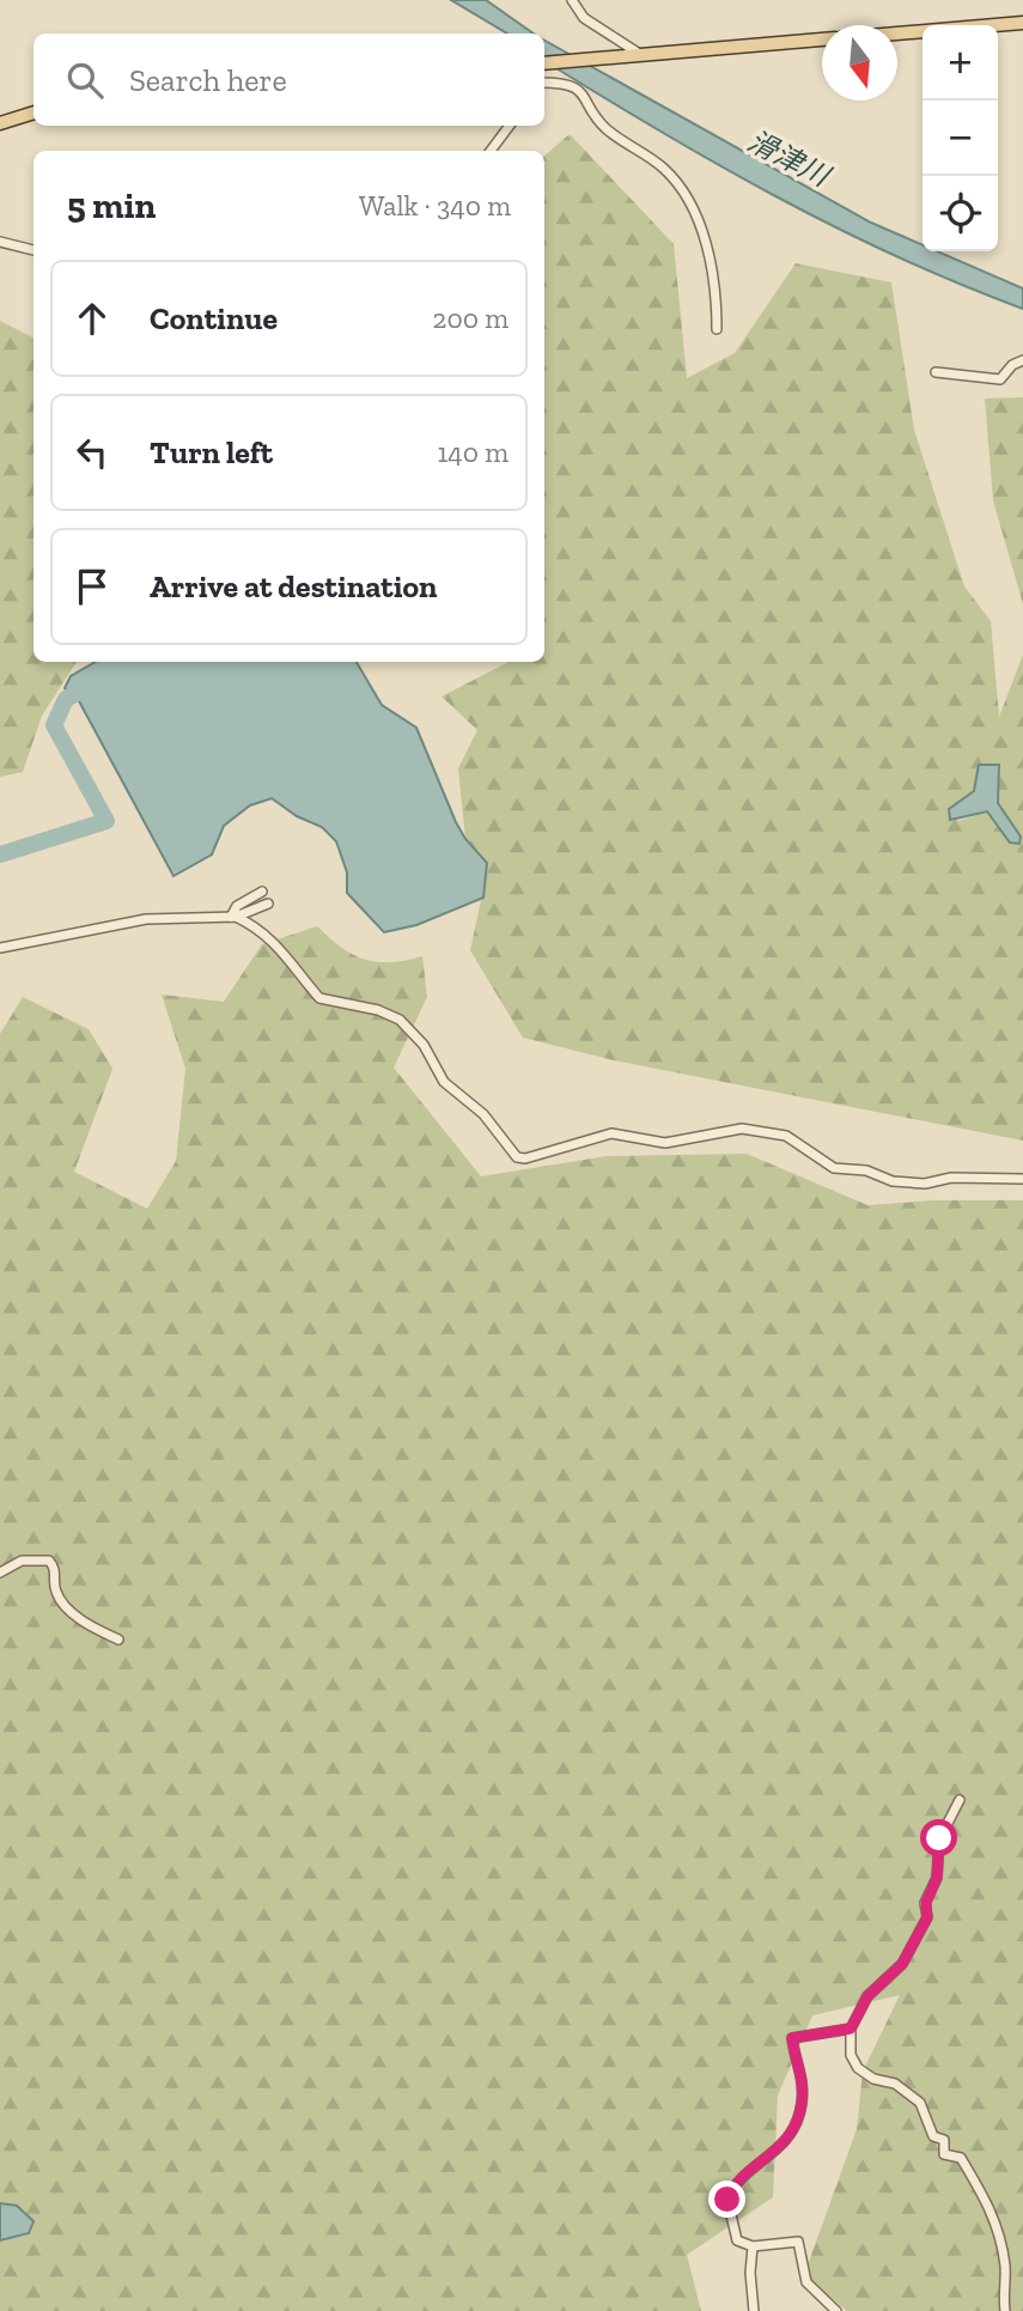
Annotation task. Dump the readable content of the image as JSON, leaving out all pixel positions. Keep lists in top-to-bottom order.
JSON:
{
  "water": ["滑津川"],
  "north": "bottom",
  "page": {
    "map_buttons": ["+", "−"],
    "search": "Search here",
    "heading": ["5 min", "Walk · 340 m"],
    "list": [
      ["Continue", "200 m"],
      ["Turn left", "140 m"],
      "Arrive at destination"
    ]
  }
}
